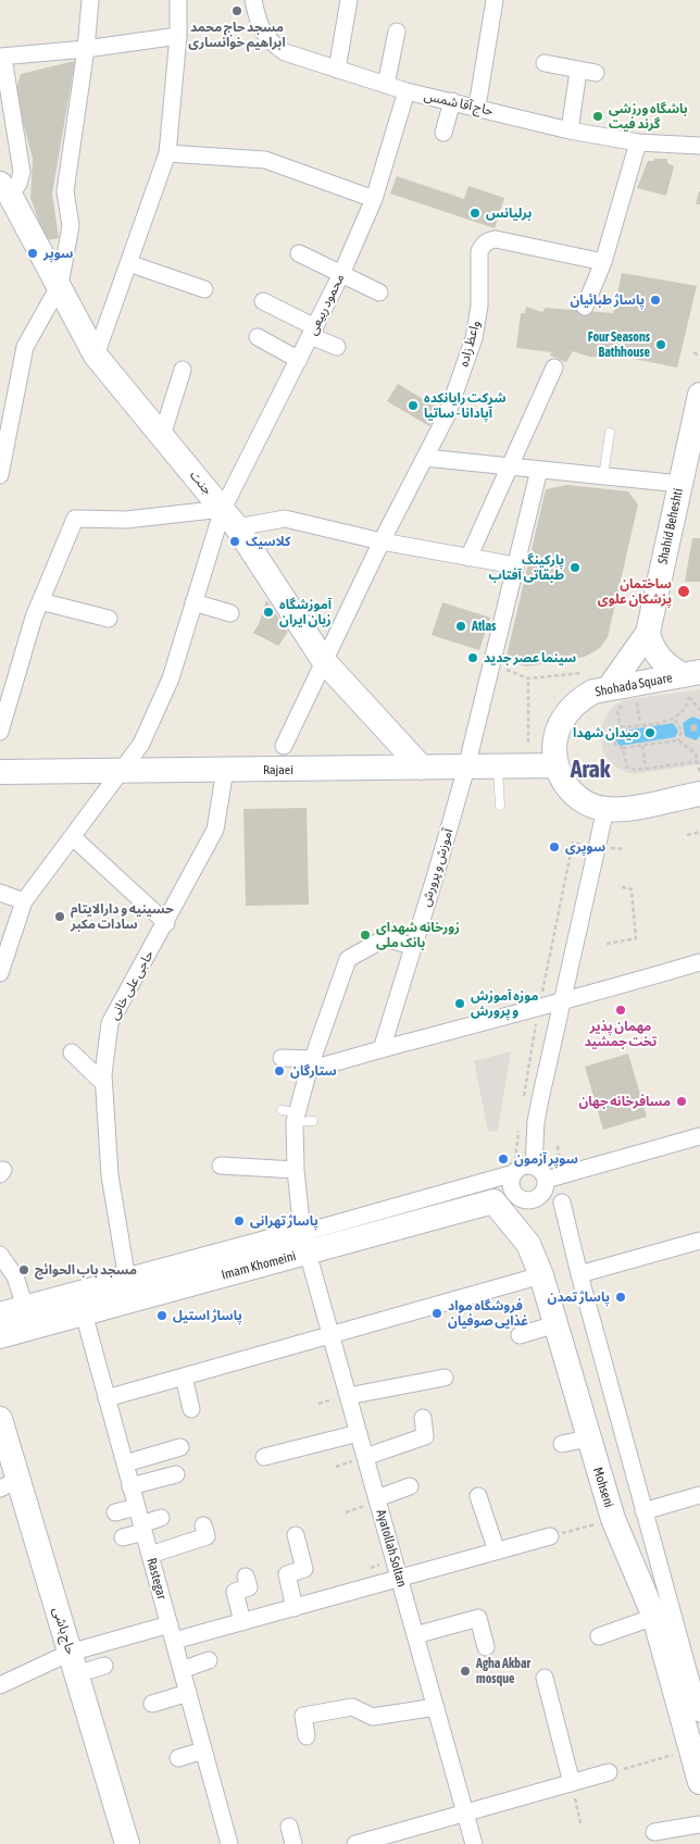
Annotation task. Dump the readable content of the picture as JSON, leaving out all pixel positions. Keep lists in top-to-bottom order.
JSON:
{
  "streets": {
    "main road": [
      "جنت",
      "Shahid Beheshti",
      "Shohada Square",
      "Rajaei",
      "Imam Khomeini",
      "Mohseni",
      "حاج باشی"
    ],
    "street": [
      "حاج آقا شمس",
      "محمود ربیعی",
      "واعظ زاده",
      "آموزش و پرورش",
      "حاجی علی خانی",
      "Ayatollah Soltan",
      "Rastegar"
    ]
  },
  "crossings": [
    ["حاج آقا شمس", "محمود ربیعی"],
    ["محمود ربیعی", "جنت"],
    ["محمود ربیعی", "Rajaei"],
    ["واعظ زاده", "جنت"],
    ["جنت", "Rajaei"],
    ["Shohada Square", "Rajaei"],
    ["Rajaei", "آموزش و پرورش"],
    ["Rajaei", "حاجی علی خانی"],
    ["حاجی علی خانی", "Imam Khomeini"],
    ["Imam Khomeini", "Mohseni"],
    ["Imam Khomeini", "Ayatollah Soltan"],
    ["Imam Khomeini", "Rastegar"]
  ],
  "districts": ["Arak"],
  "places": [
    "مسجد حاج محمد ابراهیم خوانساری",
    "باشگاه ورزشی گرند فیت",
    "برلیانس",
    "سوپر",
    "پاساژ طبائیان",
    "Four Seasons Bathhouse",
    "شرکت رایانکده آپادانا - ساتیا",
    "کلاسیک",
    "پارکینگ طبقاتی آفتاب",
    "ساختمان پزشکان علوی",
    "آموزشگاه زبان ایران",
    "Atlas",
    "سینما عصر جدید",
    "میدان شهدا",
    "سوپری",
    "حسینیه و دارالایتام سادات مکبر",
    "زورخانه شهدای بانک ملی",
    "موزه آموزش و پرورش",
    "مهمان پذیر تخت جمشید",
    "ستارگان",
    "مسافرخانه جهان",
    "سوپر آزمون",
    "پاساژ تهرانی",
    "مسجد باب الحوائج",
    "پاساژ تمدن",
    "فروشگاه مواد غذایی صوفیان",
    "پاساژ استیل",
    "Agha Akbar mosque"
  ]
}
